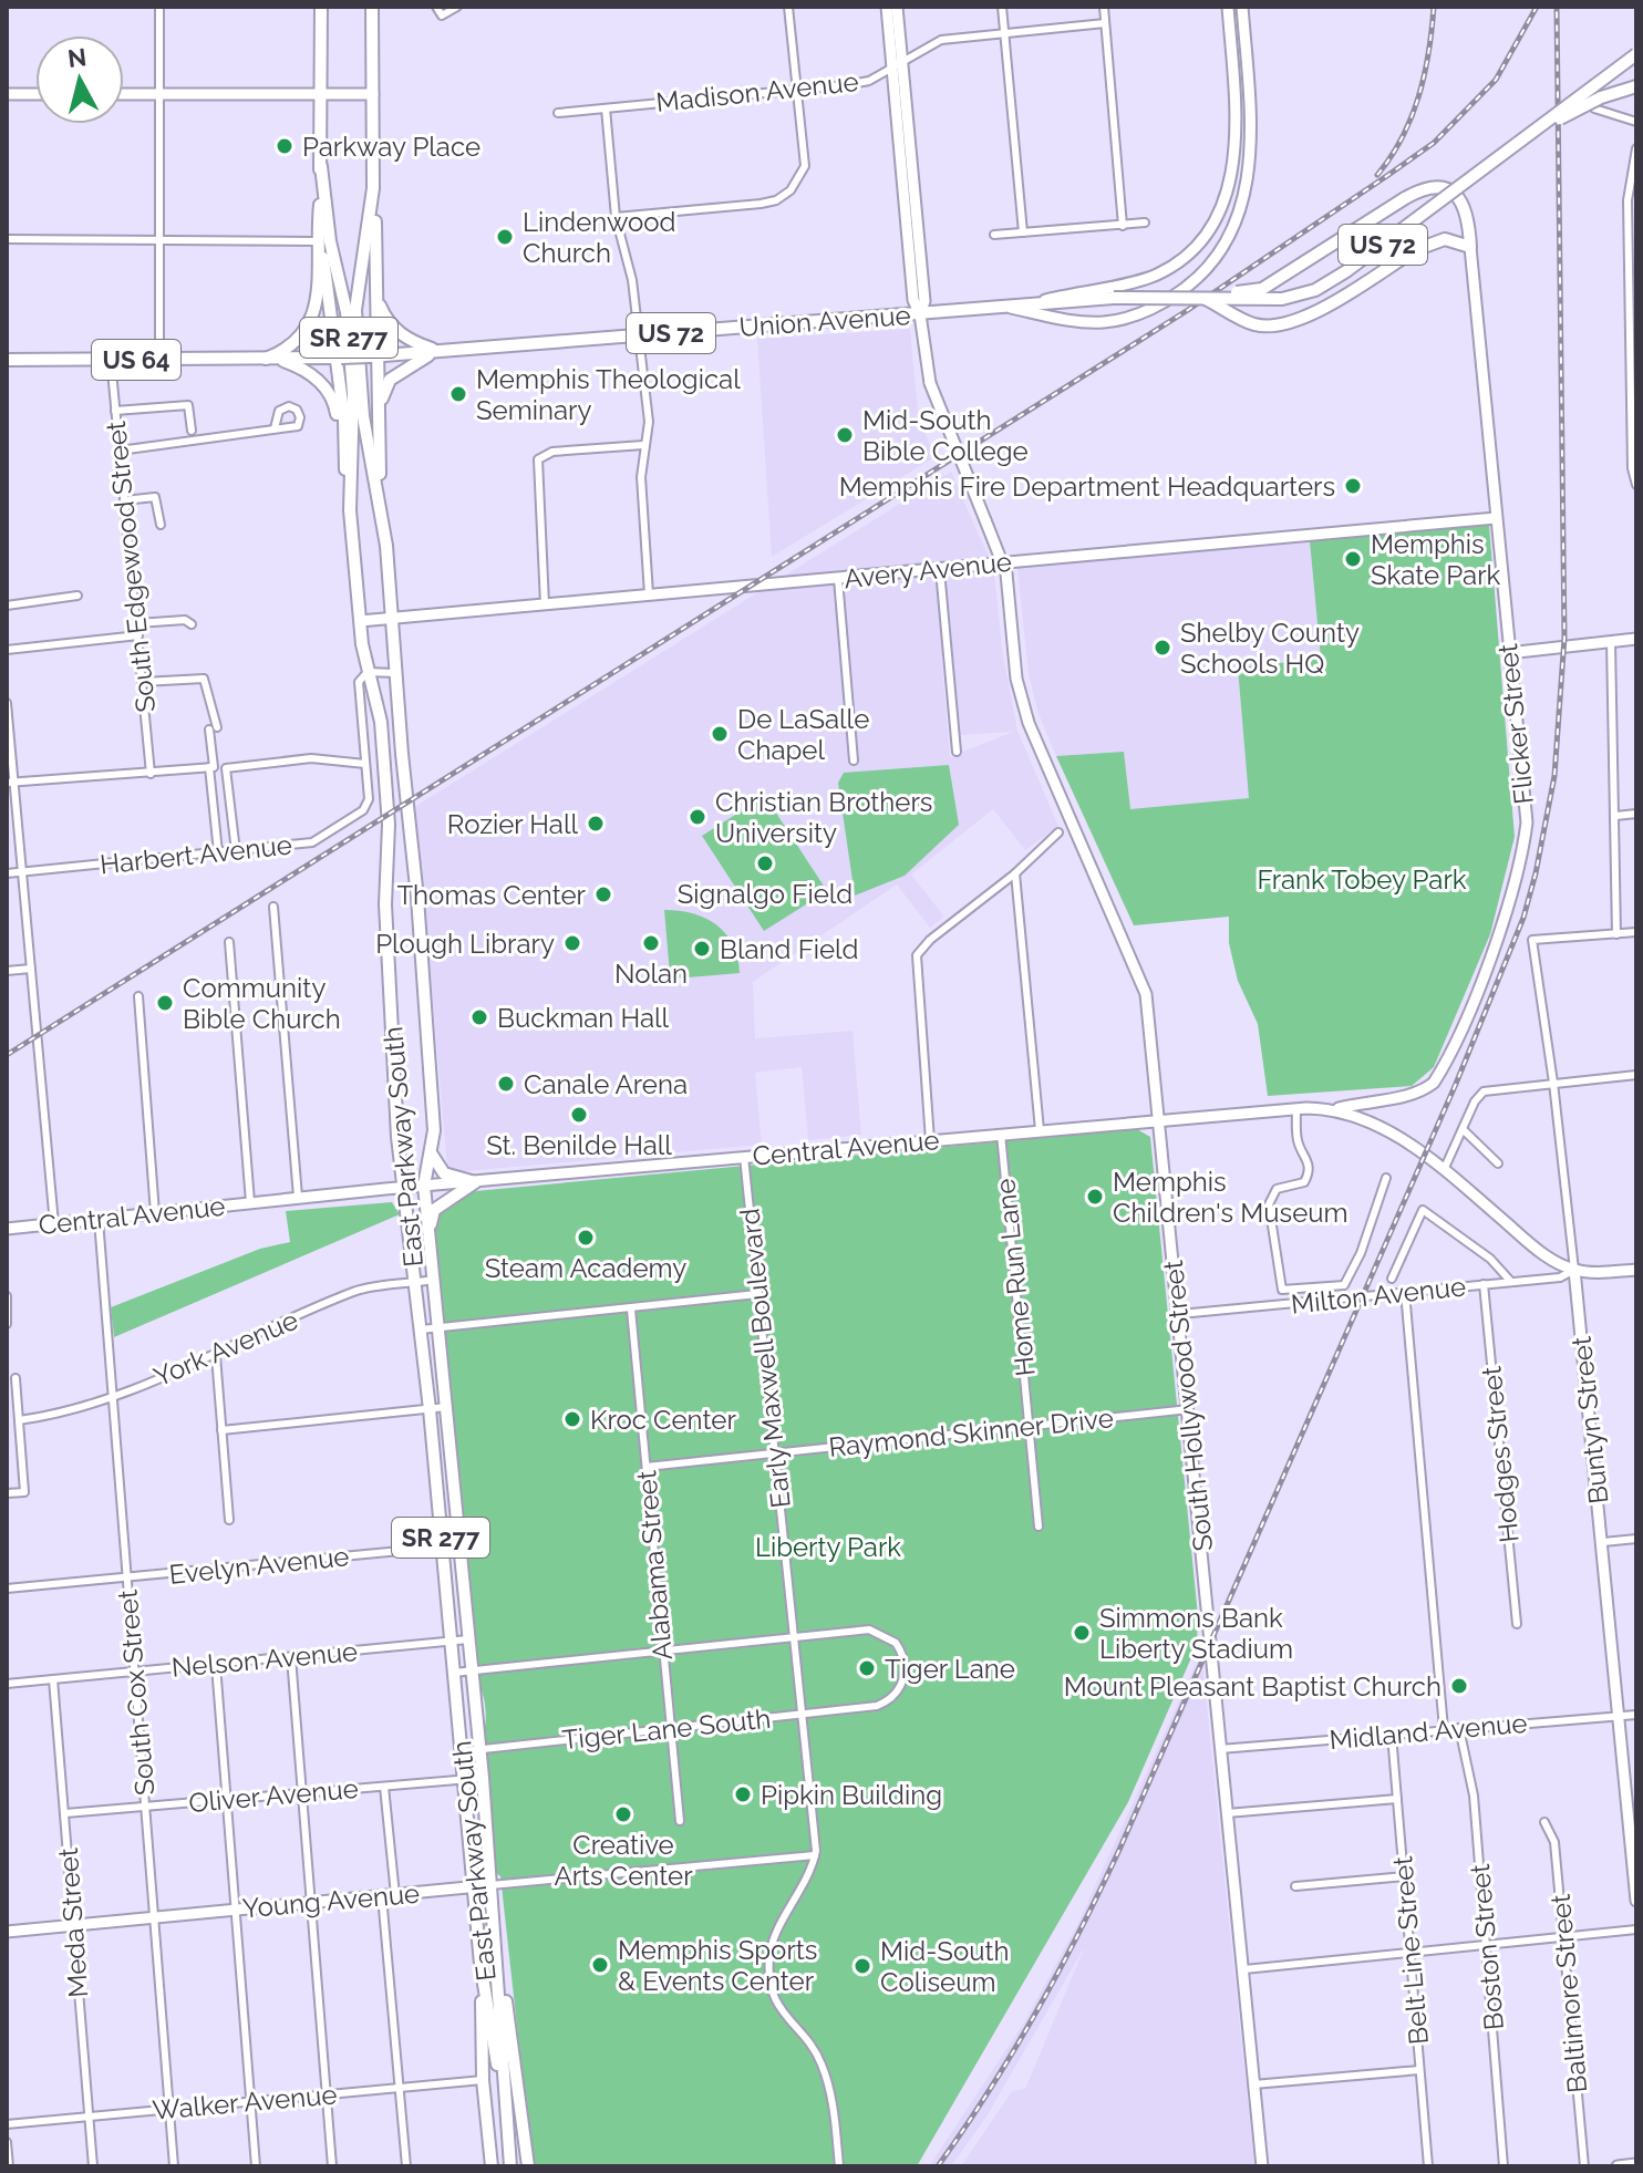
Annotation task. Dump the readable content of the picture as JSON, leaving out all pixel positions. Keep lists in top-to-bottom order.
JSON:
{
  "streets": {
    "main road": [
      "US 72",
      "Union Avenue",
      "SR 277",
      "US 64",
      "East Parkway South"
    ],
    "street": [
      "Madison Avenue",
      "South Edgewood Street",
      "Avery Avenue",
      "Flicker Street",
      "Harbert Avenue",
      "Central Avenue",
      "Home Run Lane",
      "Milton Avenue",
      "York Avenue",
      "Early Maxwell Boulevard",
      "South Hollywood Street",
      "Buntyn Street",
      "Raymond Skinner Drive",
      "Hodges Street",
      "Evelyn Avenue",
      "Alabama Street",
      "Nelson Avenue",
      "South Cox Street",
      "Tiger Lane South",
      "Midland Avenue",
      "Oliver Avenue",
      "Young Avenue",
      "Meda Street",
      "Boston Street",
      "Belt Line Street",
      "Baltimore Street",
      "Walker Avenue"
    ]
  },
  "crossings": [
    ["Madison Avenue", "South Hollywood Street"],
    ["Union Avenue", "South Edgewood Street"],
    ["Union Avenue", "South Hollywood Street"],
    ["Avery Avenue", "Flicker Street"],
    ["Avery Avenue", "East Parkway South"],
    ["Avery Avenue", "South Hollywood Street"],
    ["Flicker Street", "Central Avenue"],
    ["Harbert Avenue", "East Parkway South"],
    ["East Parkway South", "Central Avenue"],
    ["East Parkway South", "York Avenue"],
    ["East Parkway South", "Evelyn Avenue"],
    ["East Parkway South", "Nelson Avenue"],
    ["East Parkway South", "Tiger Lane South"],
    ["East Parkway South", "Oliver Avenue"],
    ["East Parkway South", "Young Avenue"],
    ["Central Avenue", "Home Run Lane"],
    ["Central Avenue", "Milton Avenue"],
    ["Central Avenue", "Early Maxwell Boulevard"],
    ["Central Avenue", "South Hollywood Street"],
    ["Central Avenue", "Buntyn Street"],
    ["Central Avenue", "South Cox Street"],
    ["Home Run Lane", "Raymond Skinner Drive"],
    ["Milton Avenue", "South Hollywood Street"],
    ["Milton Avenue", "Buntyn Street"],
    ["Milton Avenue", "Hodges Street"],
    ["York Avenue", "South Cox Street"],
    ["Early Maxwell Boulevard", "Raymond Skinner Drive"],
    ["Early Maxwell Boulevard", "Tiger Lane South"],
    ["Early Maxwell Boulevard", "Young Avenue"],
    ["South Hollywood Street", "Raymond Skinner Drive"],
    ["South Hollywood Street", "Midland Avenue"],
    ["Buntyn Street", "Midland Avenue"],
    ["Raymond Skinner Drive", "Alabama Street"],
    ["Evelyn Avenue", "South Cox Street"],
    ["Alabama Street", "Tiger Lane South"],
    ["Nelson Avenue", "South Cox Street"],
    ["Nelson Avenue", "Meda Street"],
    ["South Cox Street", "Oliver Avenue"],
    ["South Cox Street", "Young Avenue"],
    ["South Cox Street", "Walker Avenue"],
    ["Midland Avenue", "Boston Street"],
    ["Midland Avenue", "Belt Line Street"],
    ["Oliver Avenue", "Meda Street"],
    ["Young Avenue", "Meda Street"],
    ["Meda Street", "Walker Avenue"]
  ],
  "parks": ["Frank Tobey Park", "Liberty Park"],
  "places": [
    "Parkway Place",
    "Lindenwood Church",
    "Memphis Theological Seminary",
    "Mid-South Bible College",
    "Memphis Fire Department Headquarters",
    "Memphis Skate Park",
    "Shelby County Schools HQ",
    "De LaSalle Chapel",
    "Christian Brothers University",
    "Rozier Hall",
    "Signalgo Field",
    "Thomas Center",
    "Plough Library",
    "Nolan",
    "Bland Field",
    "Community Bible Church",
    "Buckman Hall",
    "Canale Arena",
    "St. Benilde Hall",
    "Memphis Children's Museum",
    "Steam Academy",
    "Kroc Center",
    "Simmons Bank Liberty Stadium",
    "Tiger Lane",
    "Mount Pleasant Baptist Church",
    "Pipkin Building",
    "Creative Arts Center",
    "Memphis Sports & Events Center",
    "Mid-South Coliseum"
  ],
  "north": "top"
}
